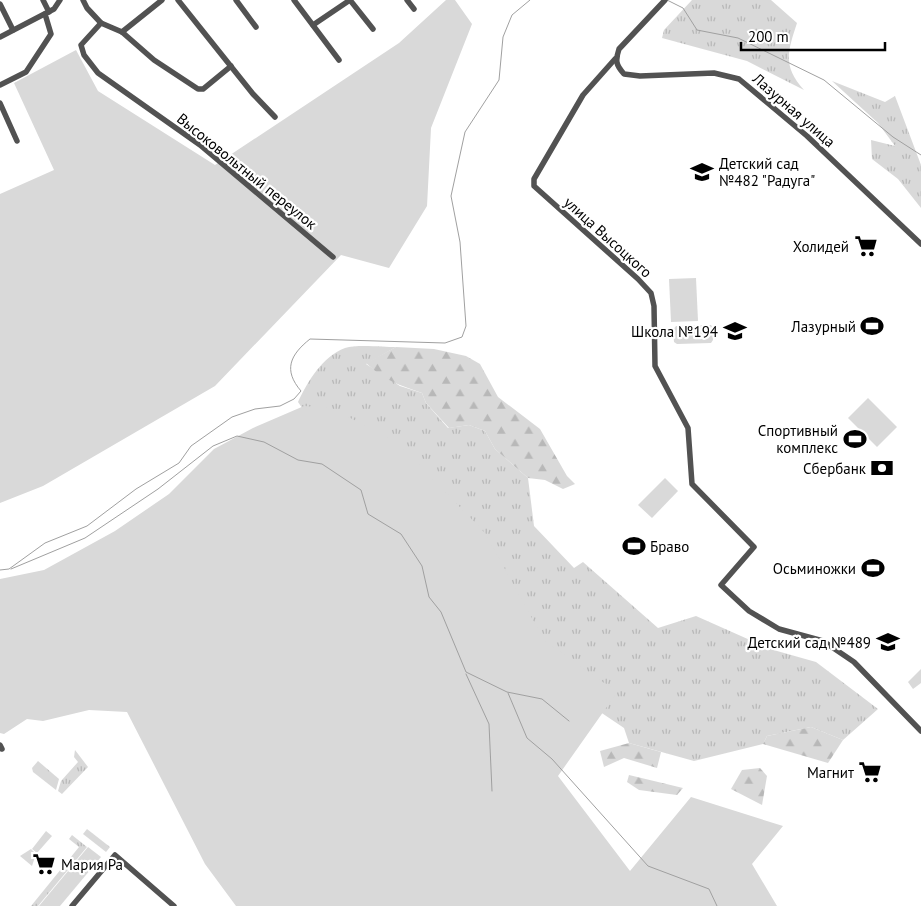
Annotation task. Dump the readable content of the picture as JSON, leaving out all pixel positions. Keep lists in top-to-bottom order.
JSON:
{
  "streets": {
    "street": ["Лазурная улица", "Высоковольтный переулок", "улица Высоцкого"]
  },
  "crossings": [
    ["Лазурная улица", "улица Высоцкого"]
  ],
  "places": {
    "school or university": ["Детский сад №482 \"Радуга\"", "Школа №194", "Детский сад №489"],
    "supermarket": ["Холидей", "Магнит", "Мария Ра"],
    "sports": [
      "Лазурный",
      "Спортивный комплекс",
      "Браво",
      "Осьминожки"
    ],
    "bank": ["Сбербанк"]
  },
  "scale_bar": "200 m"
}
